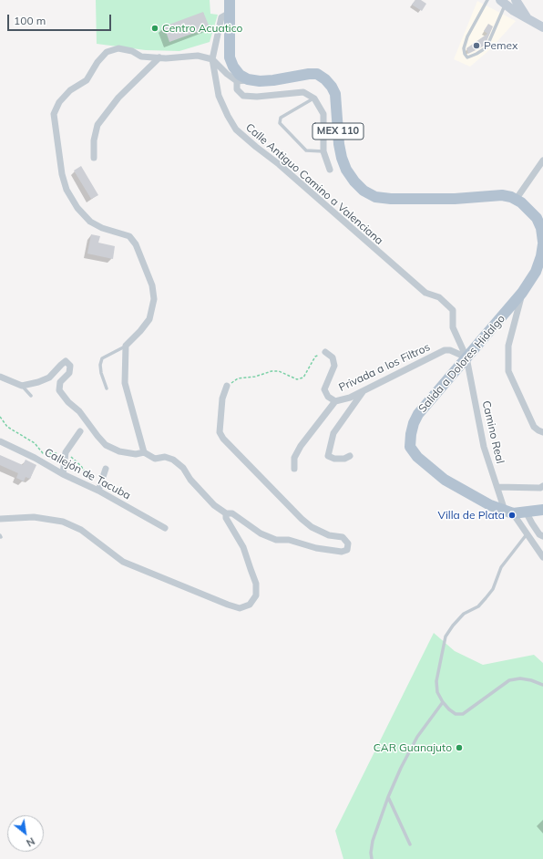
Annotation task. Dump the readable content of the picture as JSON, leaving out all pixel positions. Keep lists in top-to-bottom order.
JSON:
{
  "streets": {
    "main road": ["MEX 110", "Salida a Dolores Hidalgo"],
    "street": [
      "Calle Antiguo Camino a Valenciana",
      "Privada a los Filtros",
      "Camino Real",
      "Callejón de Tacuba"
    ]
  },
  "crossings": [
    ["Calle Antiguo Camino a Valenciana", "Salida a Dolores Hidalgo"],
    ["Calle Antiguo Camino a Valenciana", "Privada a los Filtros"],
    ["Calle Antiguo Camino a Valenciana", "Camino Real"],
    ["Salida a Dolores Hidalgo", "Privada a los Filtros"],
    ["Salida a Dolores Hidalgo", "Camino Real"],
    ["Privada a los Filtros", "Camino Real"]
  ],
  "places": [
    "Centro Acuatico",
    "Pemex",
    "Villa de Plata",
    "CAR Guanajuto"
  ],
  "scale_bar": "100 m",
  "north": "bottom right"
}
